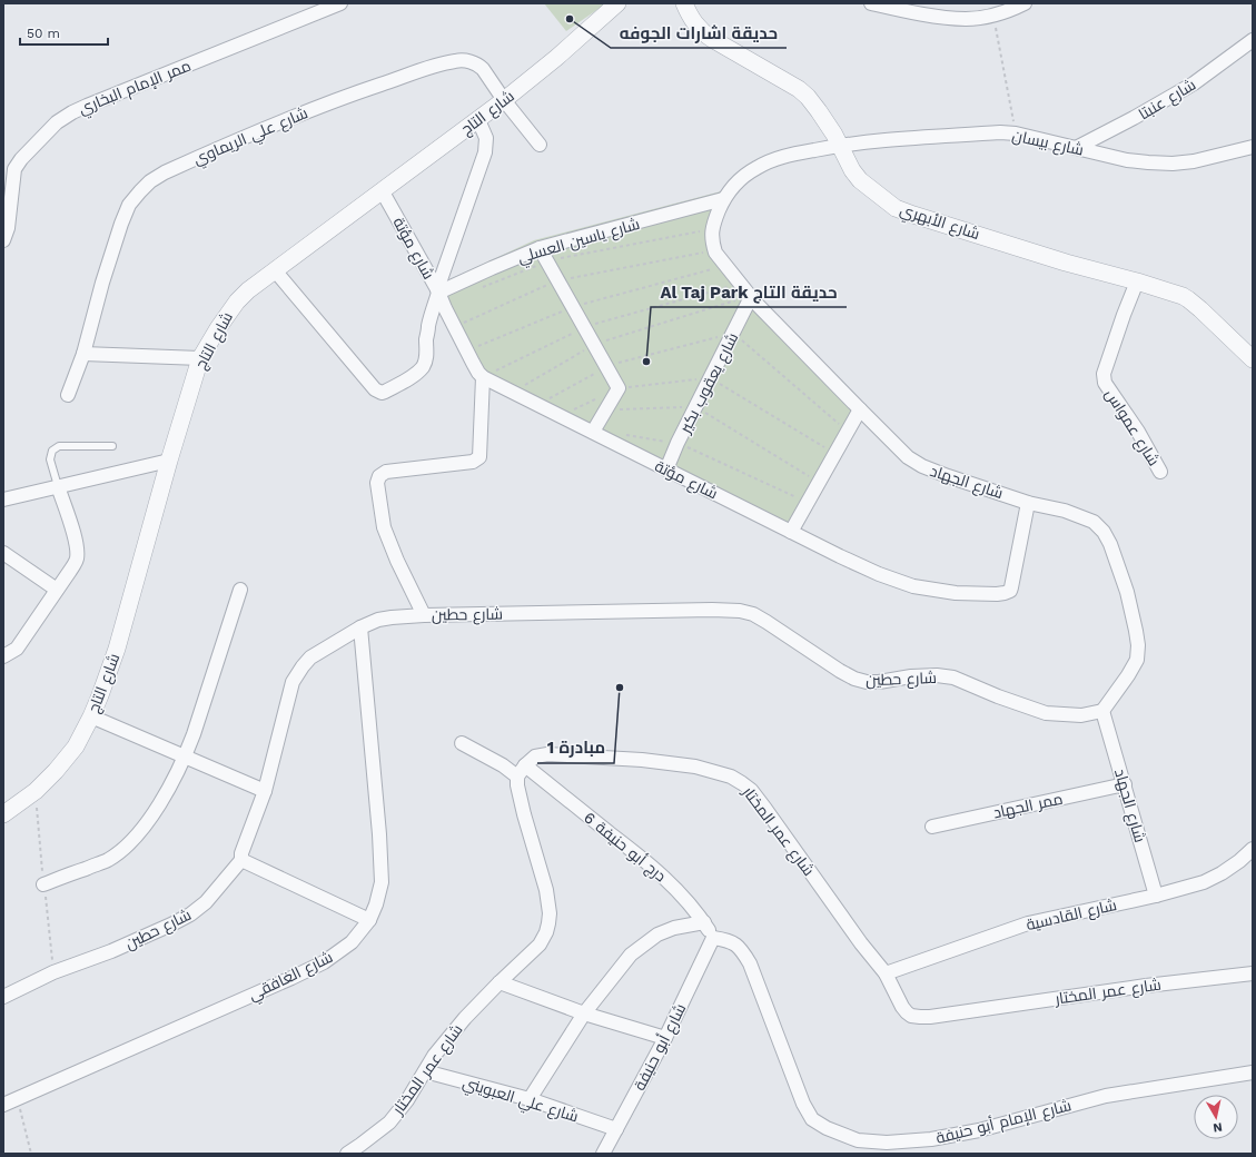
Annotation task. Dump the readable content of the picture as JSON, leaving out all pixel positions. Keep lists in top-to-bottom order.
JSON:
{
  "streets": {
    "street": [
      "ممر الإمام البخاري",
      "شارع عنبتا",
      "شارع التاج",
      "شارع علي الريماوي",
      "شارع بيسان",
      "شارع الأبهري",
      "شارع ياسين العسلي",
      "شارع مؤتة",
      "شارع يعقوب بكير",
      "شارع عمواس",
      "شارع الجهاد",
      "شارع حطين",
      "ممر الجهاد",
      "شارع عمر المختار",
      "درج أبو حنيفة 6",
      "شارع القادسية",
      "شارع الغافقي",
      "شارع أبو حنيفة",
      "شارع علي العبويني",
      "شارع الإمام أبو حنيفة"
    ]
  },
  "crossings": [
    ["شارع عنبتا", "شارع بيسان"],
    ["شارع التاج", "شارع علي الريماوي"],
    ["شارع التاج", "شارع مؤتة"],
    ["شارع بيسان", "شارع الأبهري"],
    ["شارع الأبهري", "شارع عمواس"],
    ["شارع ياسين العسلي", "شارع مؤتة"],
    ["شارع مؤتة", "شارع يعقوب بكير"],
    ["شارع مؤتة", "شارع الجهاد"],
    ["شارع يعقوب بكير", "شارع الجهاد"],
    ["شارع الجهاد", "شارع حطين"],
    ["شارع الجهاد", "ممر الجهاد"],
    ["شارع الجهاد", "شارع القادسية"],
    ["شارع حطين", "شارع الغافقي"],
    ["شارع عمر المختار", "درج أبو حنيفة 6"],
    ["شارع عمر المختار", "شارع القادسية"],
    ["شارع عمر المختار", "شارع علي العبويني"],
    ["درج أبو حنيفة 6", "شارع أبو حنيفة"],
    ["درج أبو حنيفة 6", "شارع الإمام أبو حنيفة"],
    ["شارع أبو حنيفة", "شارع علي العبويني"],
    ["شارع أبو حنيفة", "شارع الإمام أبو حنيفة"]
  ],
  "places": ["حديقة اشارات الجوفه", "Al Taj Park حديقة التاج", "مبادرة 1"],
  "scale_bar": "50 m",
  "north": "bottom"
}
